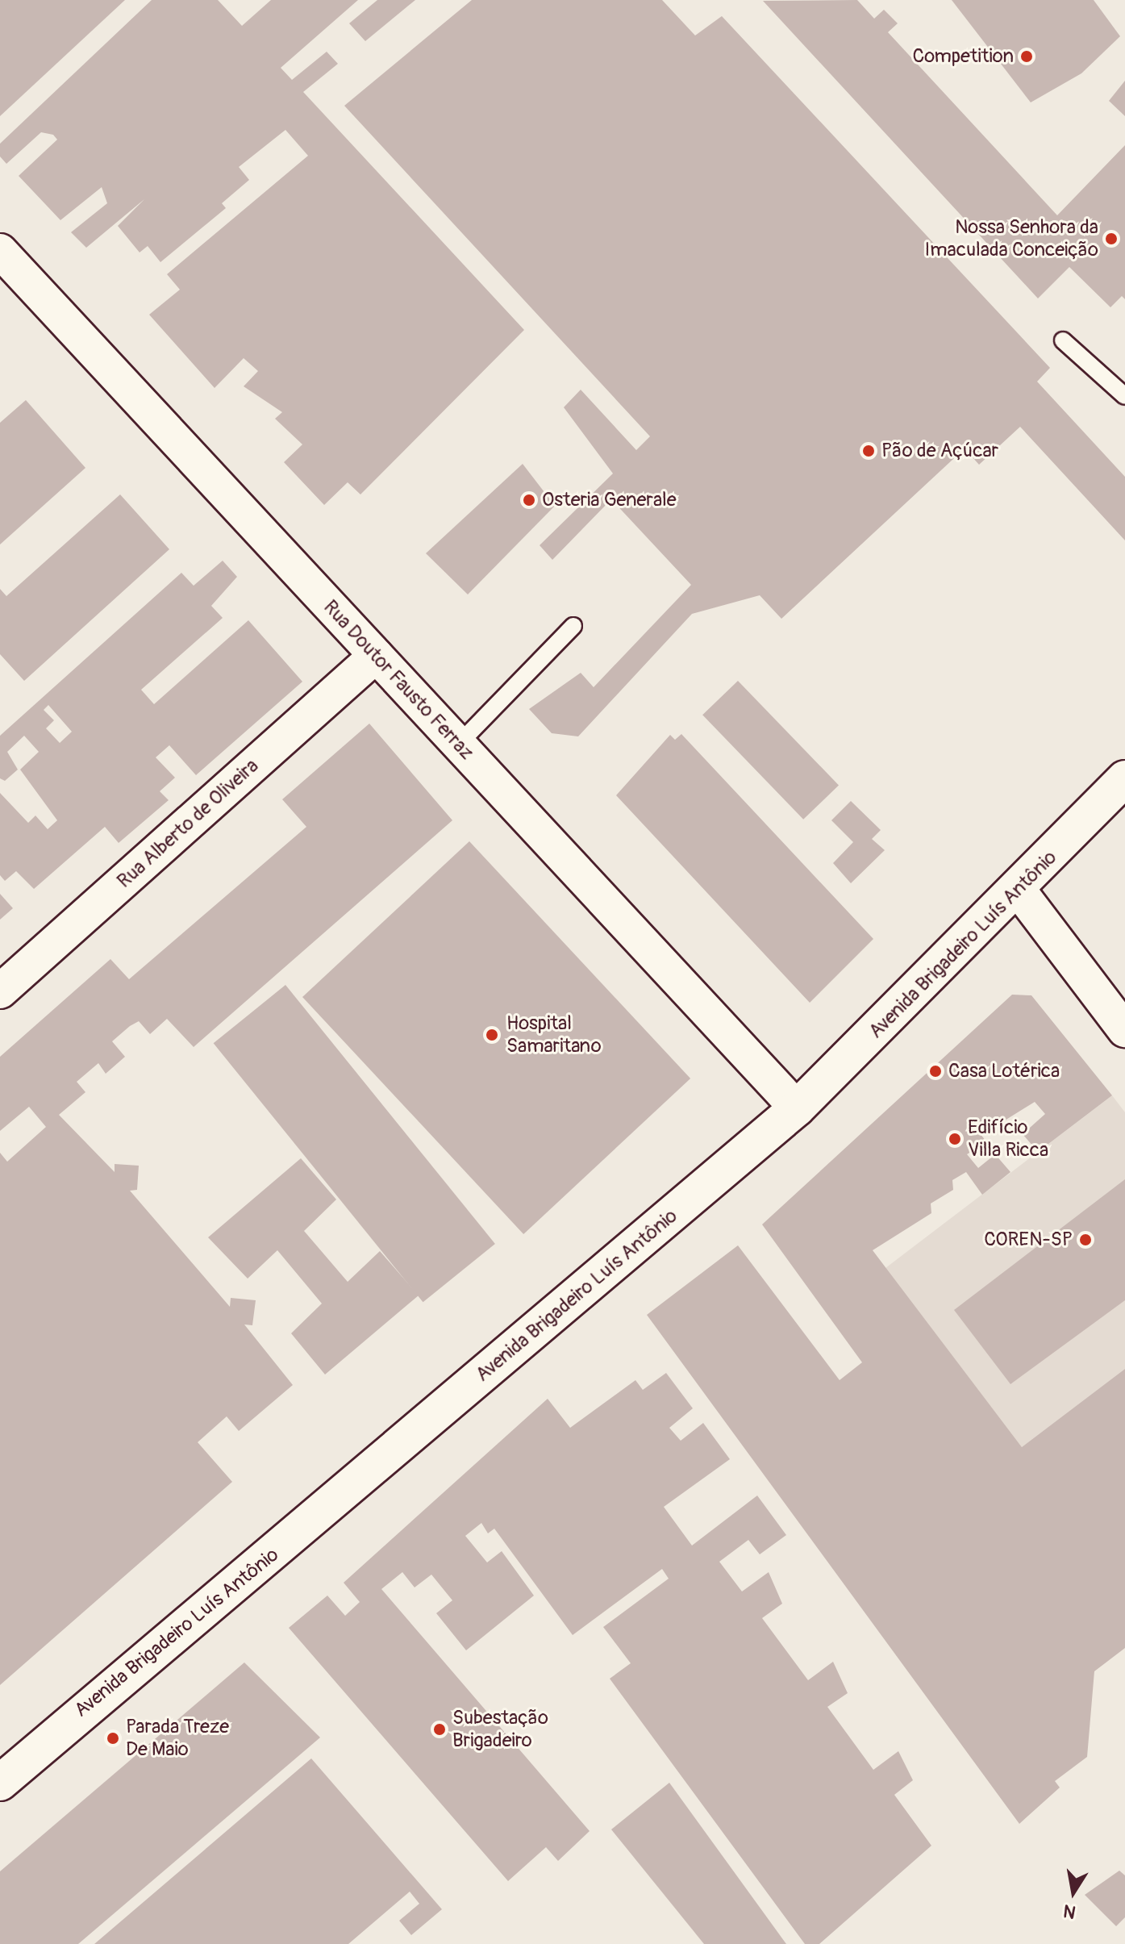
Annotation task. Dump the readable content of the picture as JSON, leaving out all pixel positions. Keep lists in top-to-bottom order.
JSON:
{
  "streets": {
    "main road": ["Avenida Brigadeiro Luís Antônio"],
    "street": ["Rua Doutor Fausto Ferraz", "Rua Alberto de Oliveira"]
  },
  "crossings": [
    ["Rua Doutor Fausto Ferraz", "Rua Alberto de Oliveira"],
    ["Rua Doutor Fausto Ferraz", "Avenida Brigadeiro Luís Antônio"]
  ],
  "places": [
    "Competition",
    "Nossa Senhora da Imaculada Conceição",
    "Pão de Açúcar",
    "Osteria Generale",
    "Hospital Samaritano",
    "Casa Lotérica",
    "Edifício Villa Ricca",
    "COREN-SP",
    "Subestação Brigadeiro",
    "Parada Treze De Maio"
  ],
  "north": "bottom"
}
